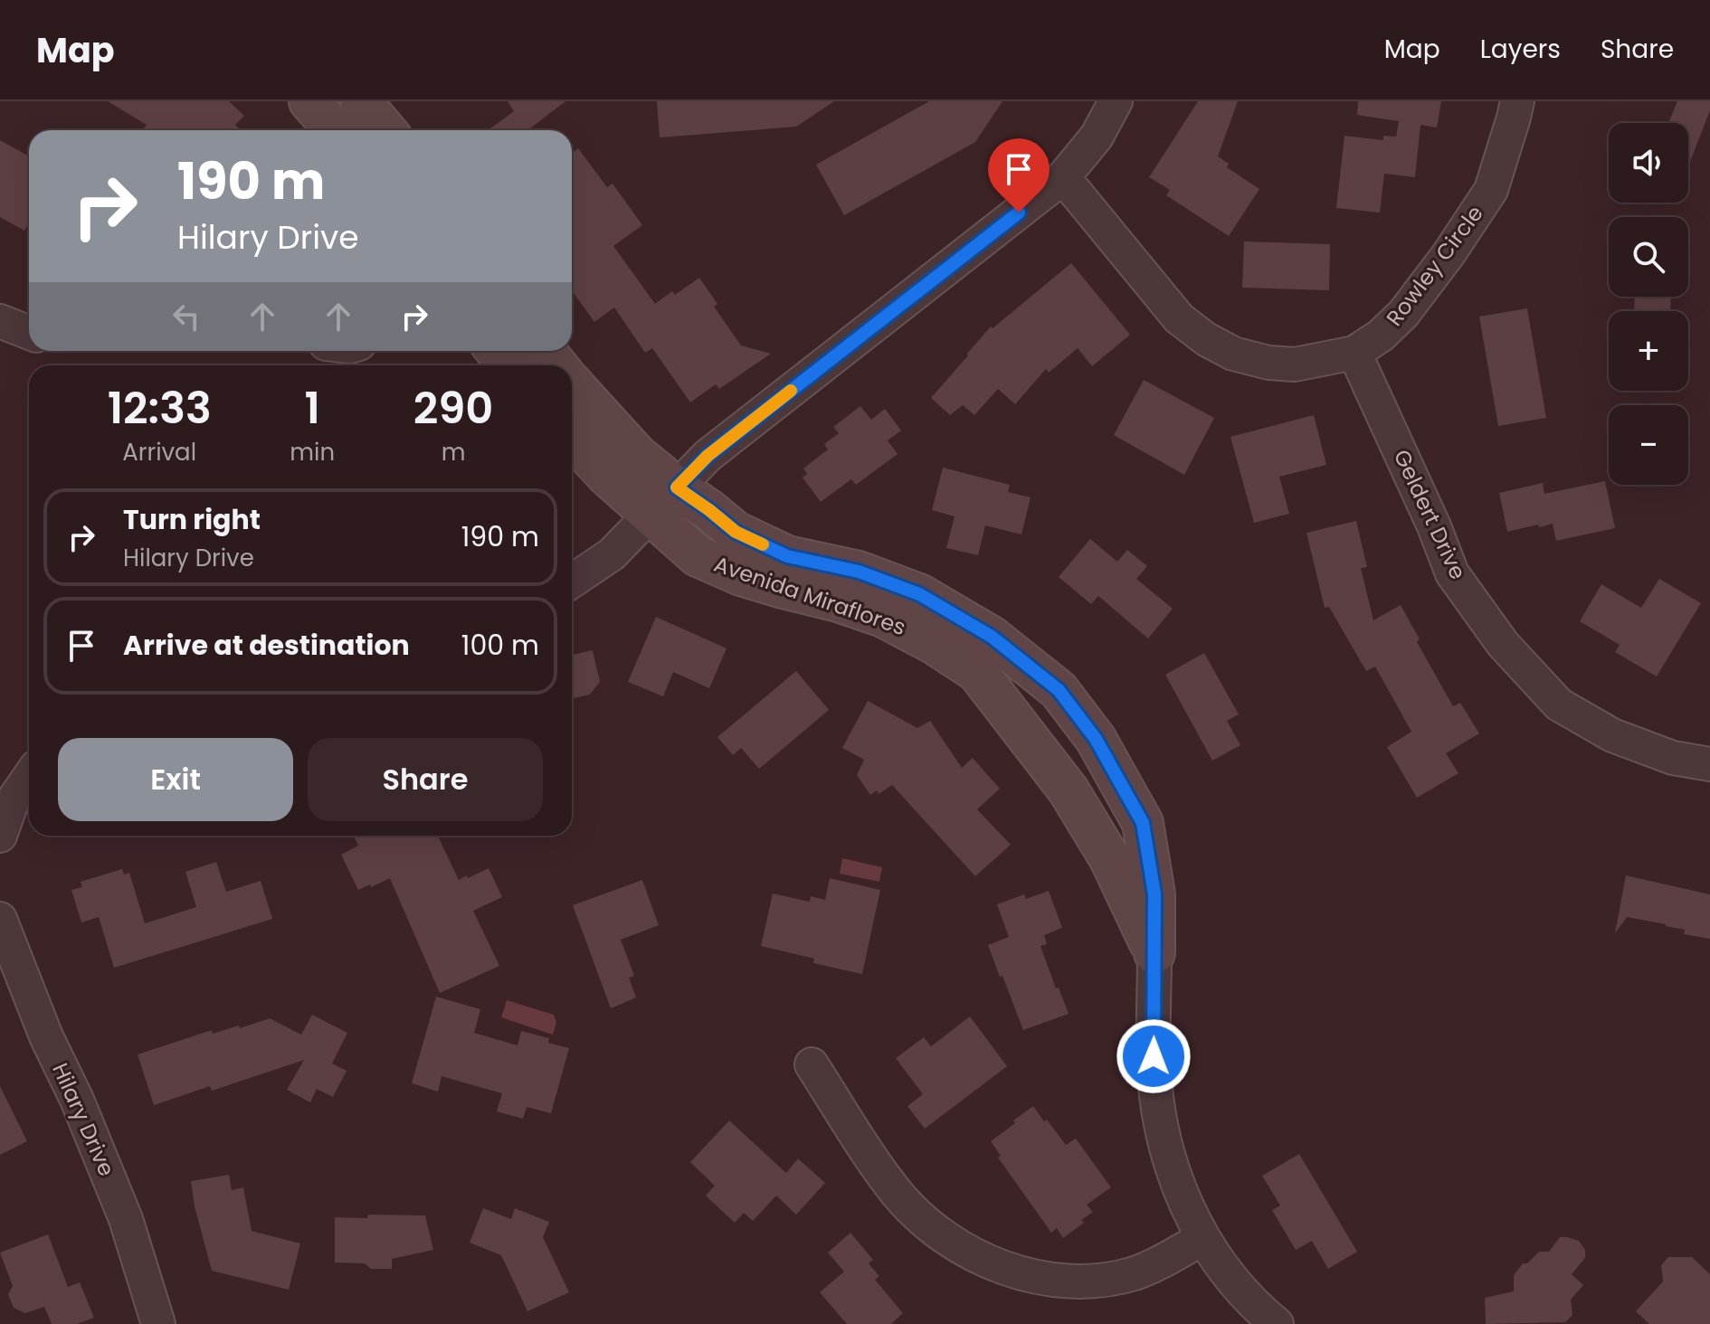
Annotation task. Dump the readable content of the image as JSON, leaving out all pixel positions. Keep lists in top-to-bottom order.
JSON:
{
  "streets": {
    "street": [
      "Rowley Circle",
      "Geldert Drive",
      "Avenida Miraflores",
      "Hilary Drive"
    ]
  },
  "crossings": [
    ["Rowley Circle", "Geldert Drive"]
  ],
  "page": {
    "header": "Map",
    "nav": ["Map", "Layers", "Share"],
    "map_buttons": ["+", "−"],
    "turn": ["190 m", "Hilary Drive"],
    "eta": [
      "12:33",
      "Arrival",
      "1",
      "min",
      "290",
      "m"
    ],
    "list": [
      {
        "name": "Turn right",
        "note": "Hilary Drive",
        "value": "190 m"
      },
      {
        "name": "Arrive at destination",
        "value": "100 m"
      }
    ],
    "buttons": ["Exit", "Share"]
  }
}
